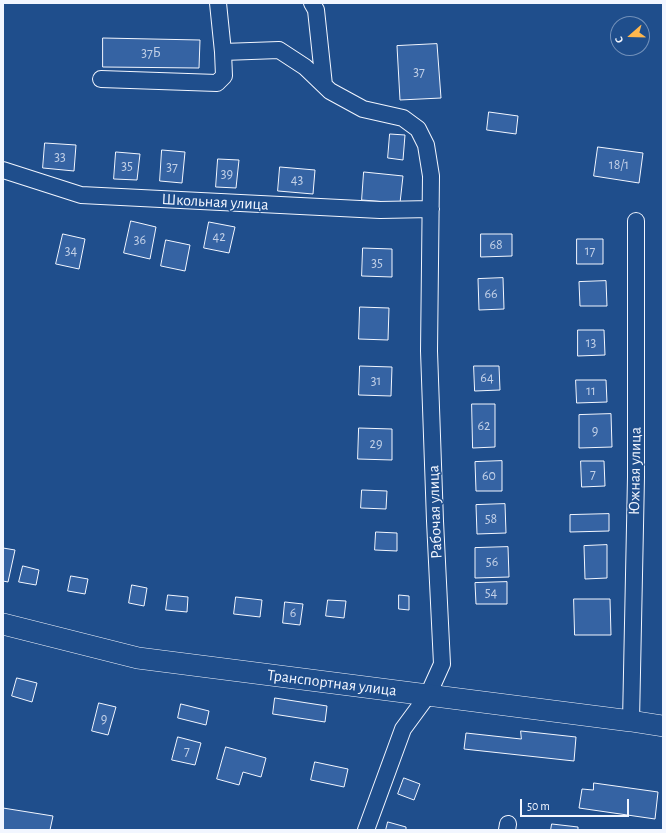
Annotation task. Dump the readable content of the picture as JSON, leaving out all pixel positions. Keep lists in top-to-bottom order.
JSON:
{
  "streets": {
    "main road": ["Транспортная улица"],
    "street": ["Школьная улица", "Южная улица", "Рабочая улица"]
  },
  "crossings": [
    ["Школьная улица", "Рабочая улица"],
    ["Южная улица", "Транспортная улица"],
    ["Рабочая улица", "Транспортная улица"]
  ],
  "house_numbers": [
    "37Б",
    "37",
    "33",
    "18/1",
    "35",
    "37",
    "39",
    "43",
    "42",
    "36",
    "68",
    "34",
    "17",
    "35",
    "66",
    "13",
    "64",
    "31",
    "11",
    "62",
    "9",
    "29",
    "7",
    "60",
    "58",
    "56",
    "54",
    "6",
    "9",
    "7"
  ],
  "scale_bar": "50 m",
  "north": "left"
}
